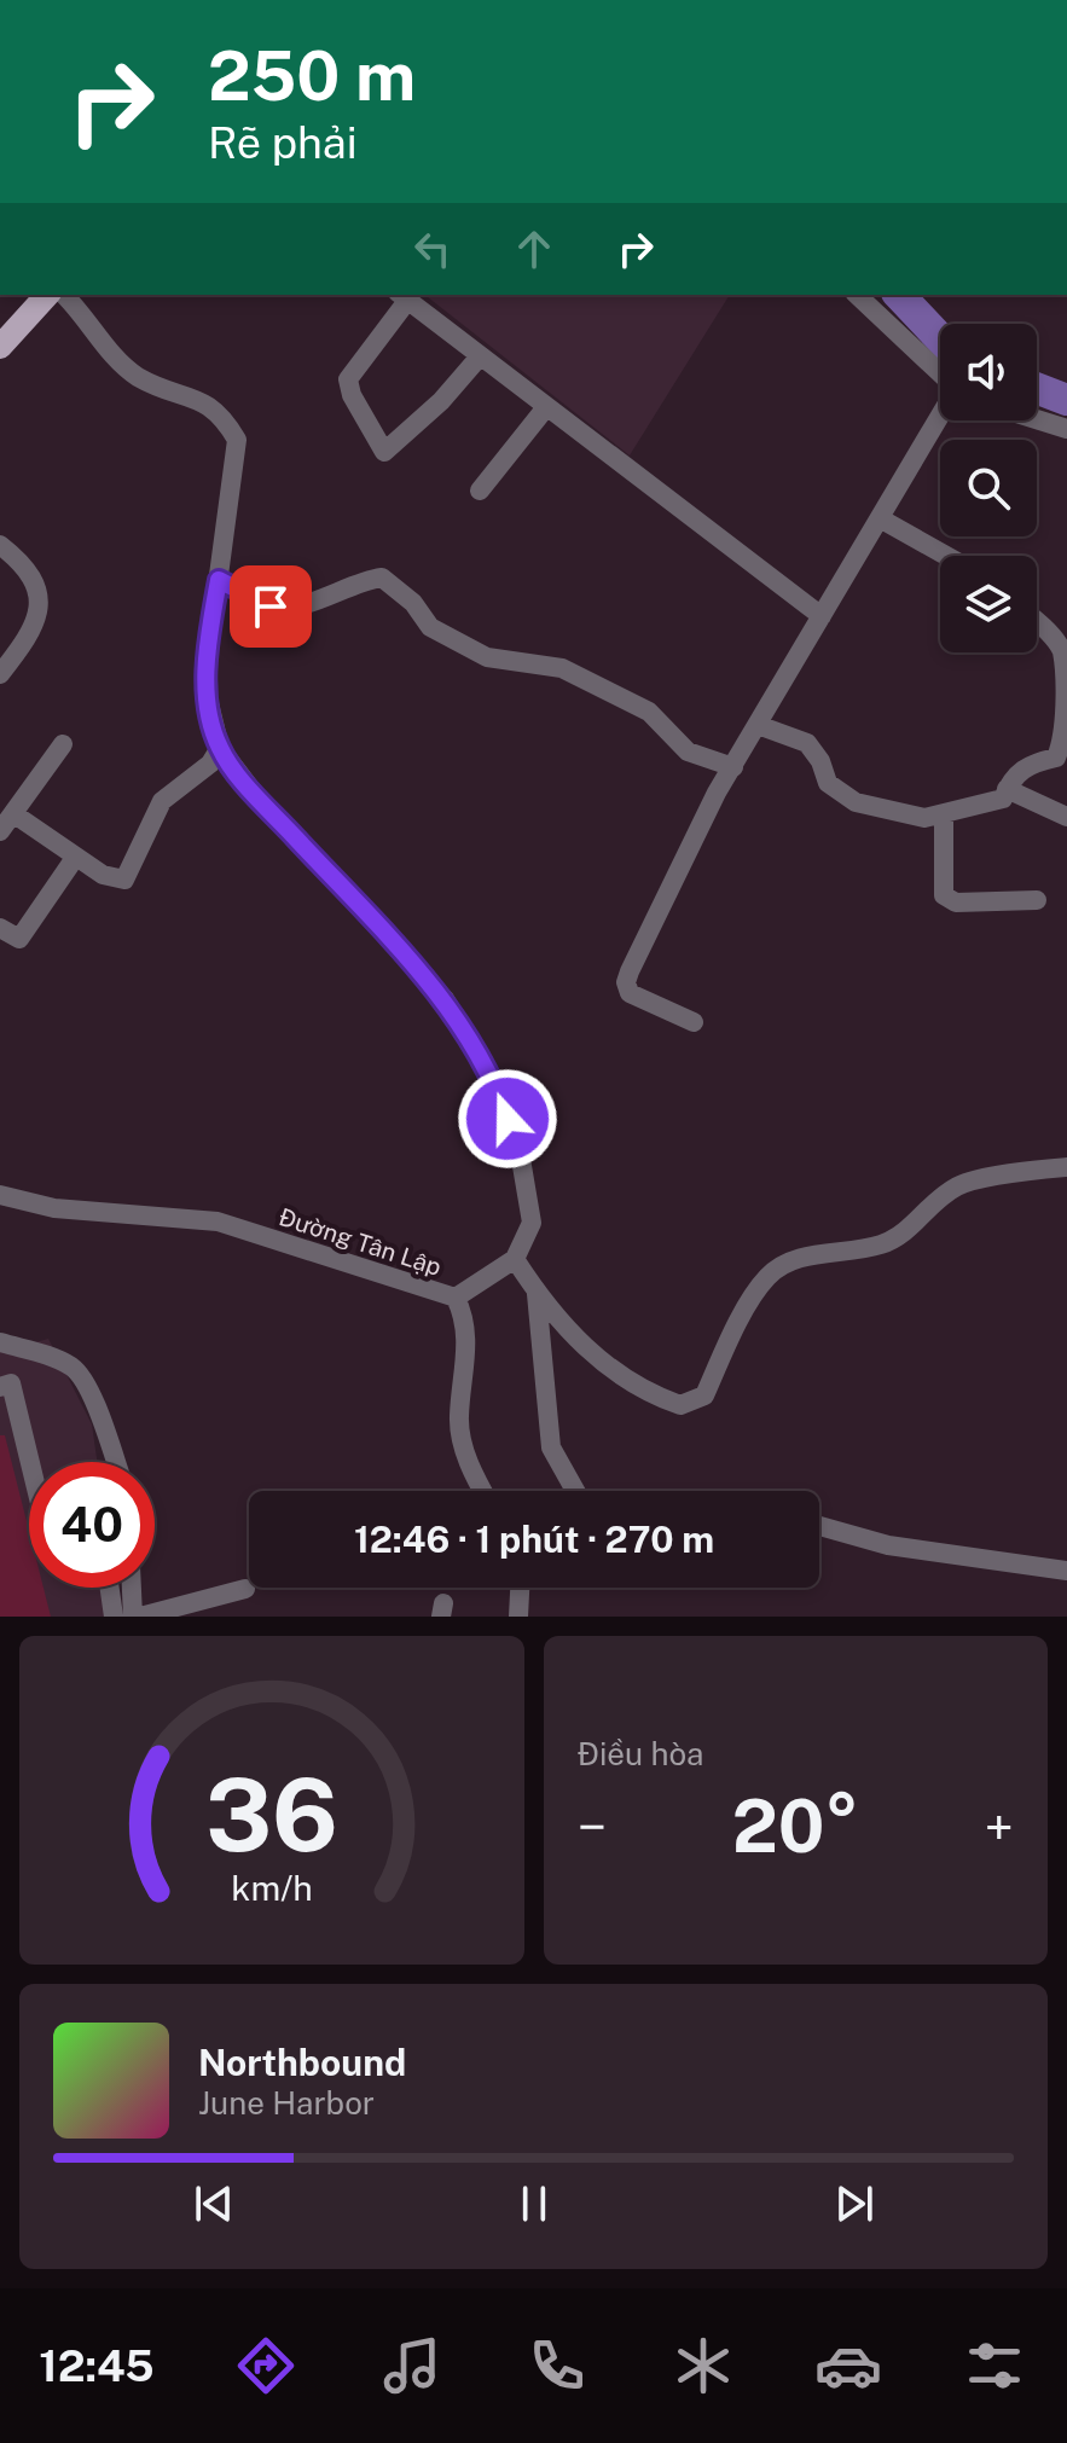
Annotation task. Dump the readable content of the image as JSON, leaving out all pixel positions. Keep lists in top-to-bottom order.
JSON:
{
  "streets": {
    "street": ["Đường Tân Lập"]
  },
  "page": {
    "turn": ["250 m", "Rẽ phải"],
    "limit": "40",
    "trip": "12:46 · 1 phút · 270 m",
    "tile": "Điều hòa",
    "heat": ["−", "20°", "+"],
    "song": ["Northbound", "June Harbor"],
    "tabs": "12:45",
    "gauge": ["36", "km/h"]
  }
}
